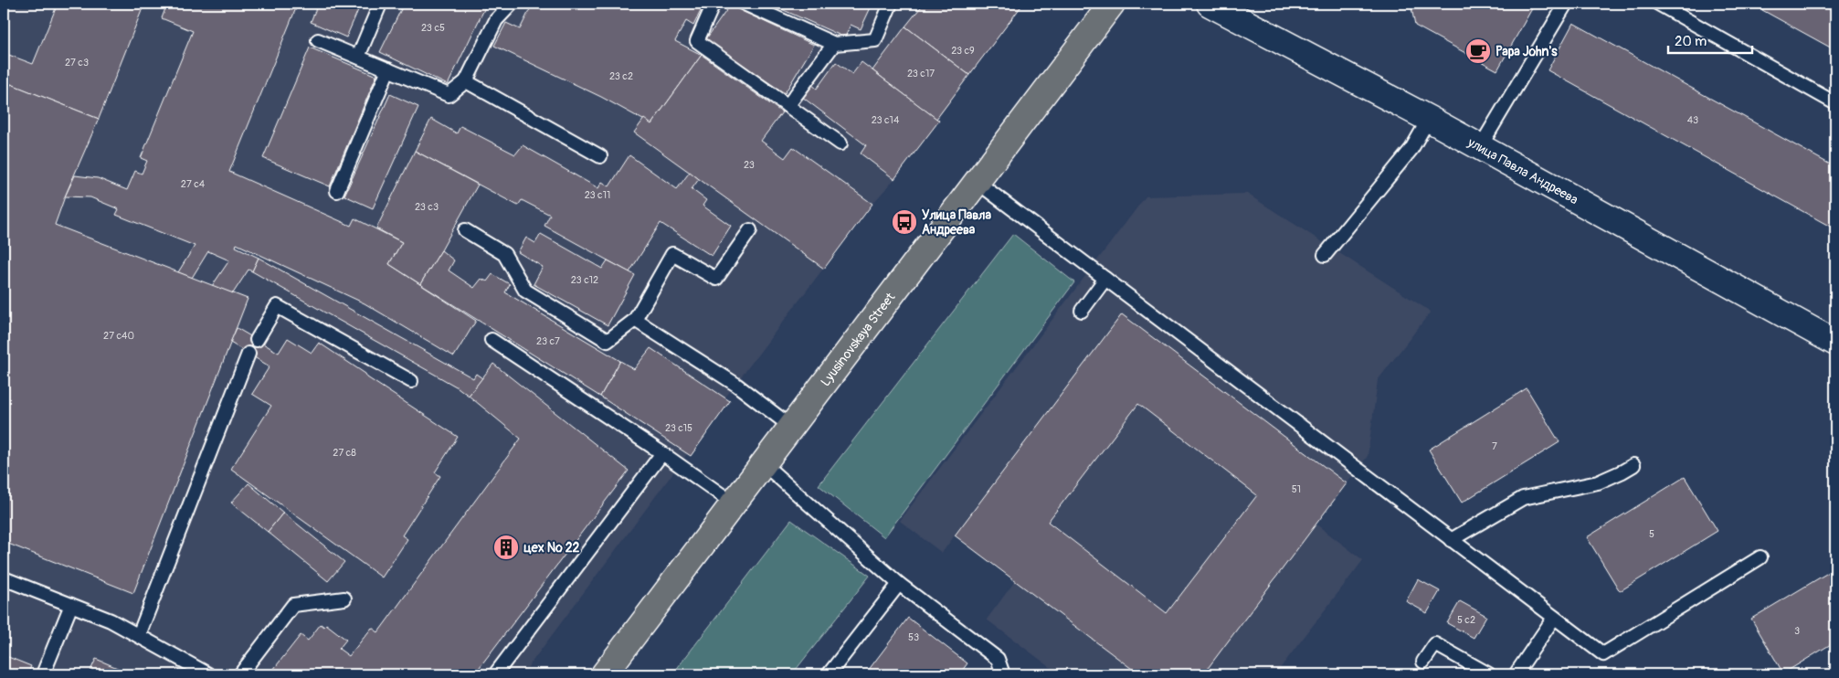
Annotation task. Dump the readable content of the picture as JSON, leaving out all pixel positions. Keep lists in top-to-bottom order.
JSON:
{
  "streets": {
    "main road": ["Lyusinovskaya Street"],
    "street": ["улица Павла Андреева"]
  },
  "places": {
    "cafe": ["Papa John's"],
    "bus stop": ["Улица Павла Андреева"],
    "building": ["цех № 22"]
  },
  "house_numbers": [
    "23 с5",
    "23 с9",
    "27 с3",
    "23 с17",
    "23 с2",
    "23 с14",
    "43",
    "23",
    "27 с4",
    "23 с11",
    "23 с3",
    "23 с12",
    "27 с40",
    "23 с7",
    "23 с15",
    "7",
    "27 с8",
    "51",
    "5",
    "5 с2",
    "3",
    "53"
  ],
  "scale_bar": "20 m"
}
